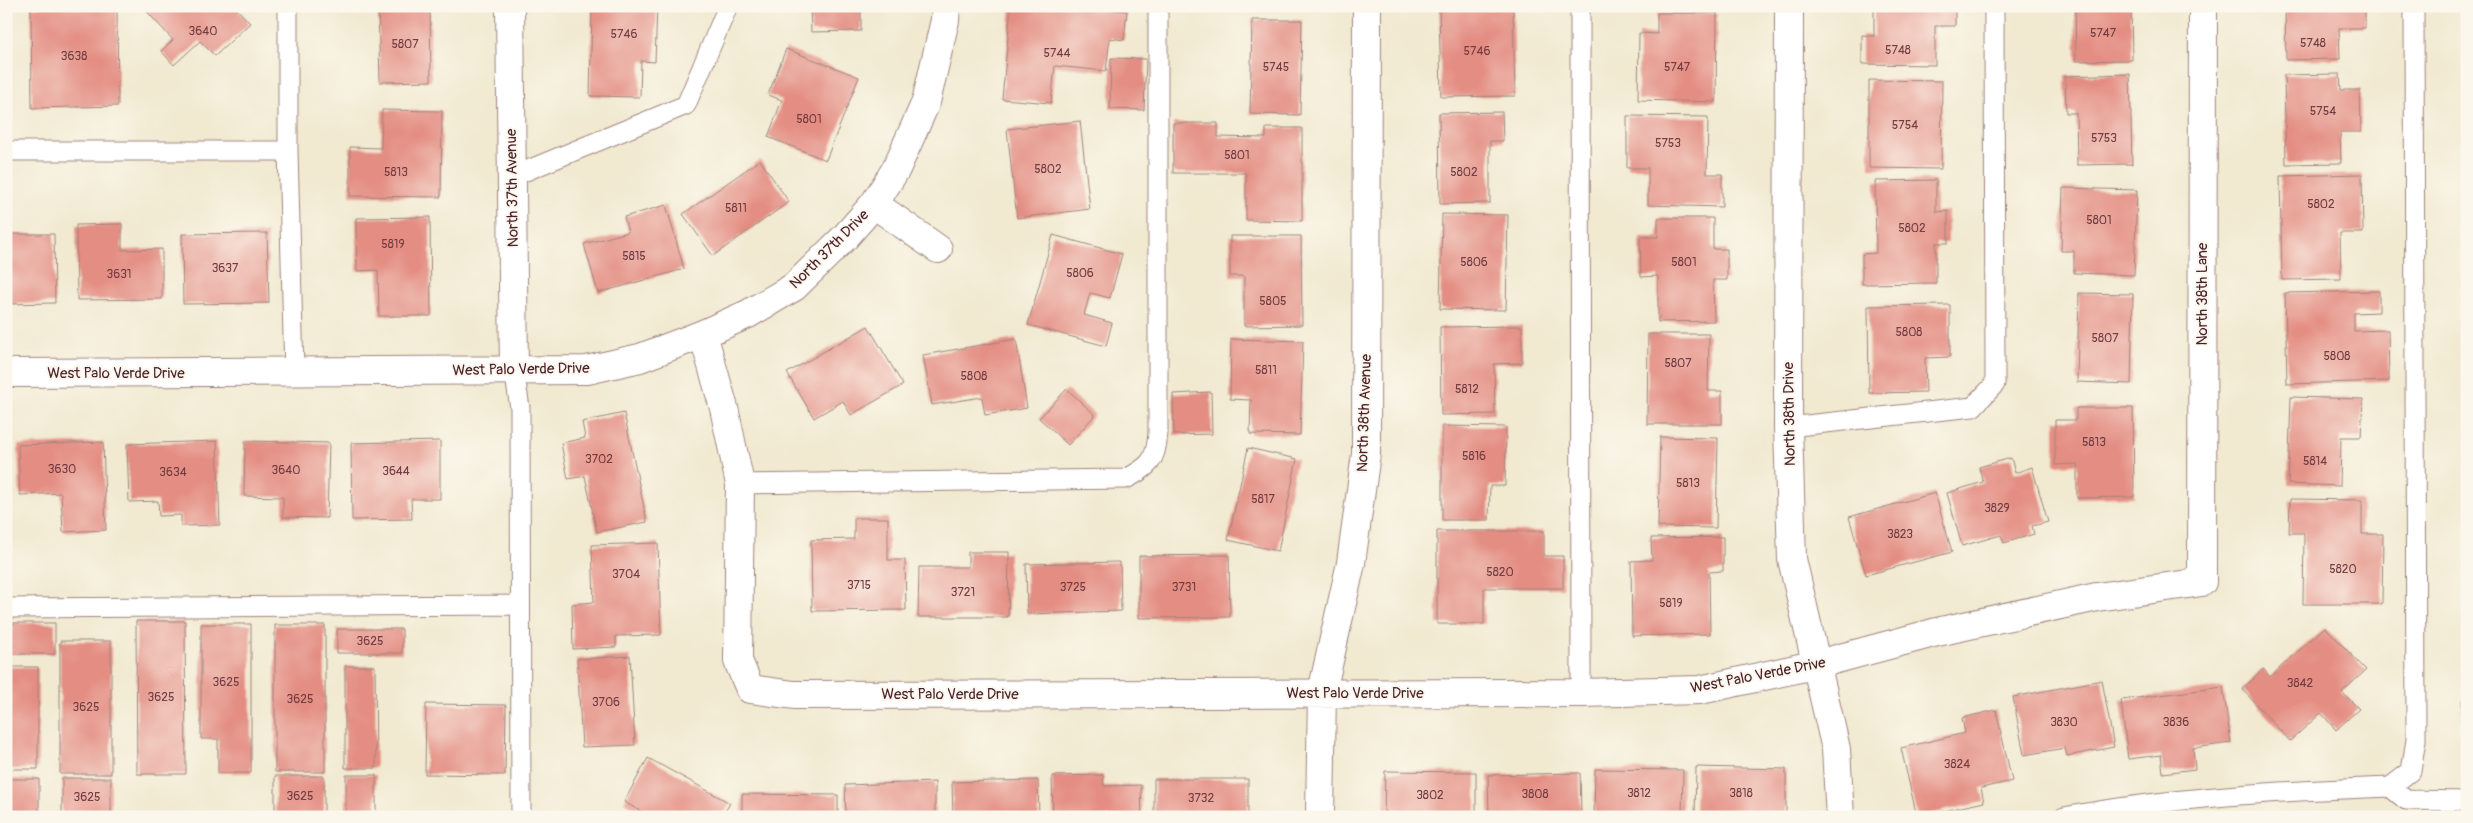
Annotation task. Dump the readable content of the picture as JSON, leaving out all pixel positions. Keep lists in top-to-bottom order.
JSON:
{
  "streets": {
    "street": [
      "North 37th Avenue",
      "North 37th Drive",
      "North 38th Lane",
      "West Palo Verde Drive",
      "North 38th Avenue",
      "North 38th Drive"
    ]
  },
  "crossings": [
    ["North 37th Avenue", "West Palo Verde Drive"],
    ["North 37th Drive", "West Palo Verde Drive"],
    ["North 38th Lane", "West Palo Verde Drive"],
    ["West Palo Verde Drive", "North 38th Avenue"],
    ["West Palo Verde Drive", "North 38th Drive"]
  ],
  "house_numbers": [
    "3640",
    "5747",
    "5746",
    "5748",
    "5807",
    "5748",
    "5746",
    "5744",
    "3638",
    "5745",
    "5747",
    "5754",
    "5801",
    "5754",
    "5753",
    "5753",
    "5801",
    "5802",
    "5813",
    "5802",
    "5802",
    "5811",
    "5801",
    "5802",
    "5819",
    "5815",
    "5806",
    "5801",
    "3637",
    "5806",
    "3631",
    "5805",
    "5808",
    "5807",
    "5808",
    "5807",
    "5811",
    "5808",
    "5812",
    "5813",
    "5816",
    "3702",
    "5814",
    "3630",
    "3640",
    "3644",
    "3634",
    "5813",
    "5817",
    "3829",
    "3823",
    "5820",
    "5820",
    "3704",
    "3715",
    "3725",
    "3731",
    "3721",
    "5819",
    "3625",
    "3625",
    "3842",
    "3625",
    "3625",
    "3706",
    "3625",
    "3830",
    "3836",
    "3824",
    "3812",
    "3818",
    "3808",
    "3802",
    "3625",
    "3625",
    "3732"
  ]
}
